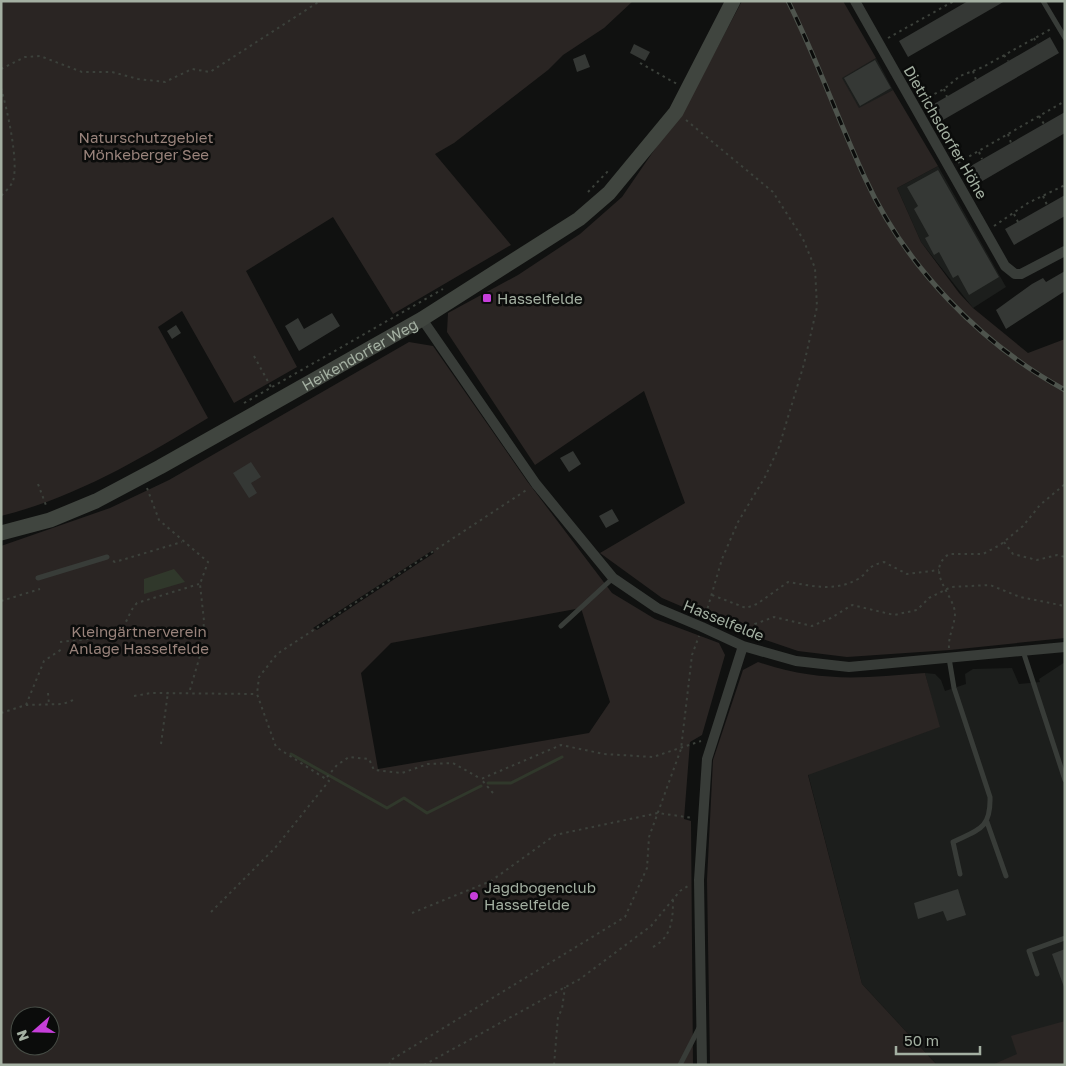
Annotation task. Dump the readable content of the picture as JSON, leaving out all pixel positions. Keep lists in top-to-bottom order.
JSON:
{
  "streets": {
    "street": ["Dietrichsdorfer Höhe", "Heikendorfer Weg", "Hasselfelde"]
  },
  "crossings": [
    ["Heikendorfer Weg", "Hasselfelde"]
  ],
  "parks": ["Naturschutzgebiet Mönkeberger See", "Kleingärtnerverein Anlage Hasselfelde"],
  "places": {
    "transit": ["Hasselfelde"],
    "other": ["Jagdbogenclub Hasselfelde"]
  },
  "scale_bar": "50 m",
  "north": "left"
}
